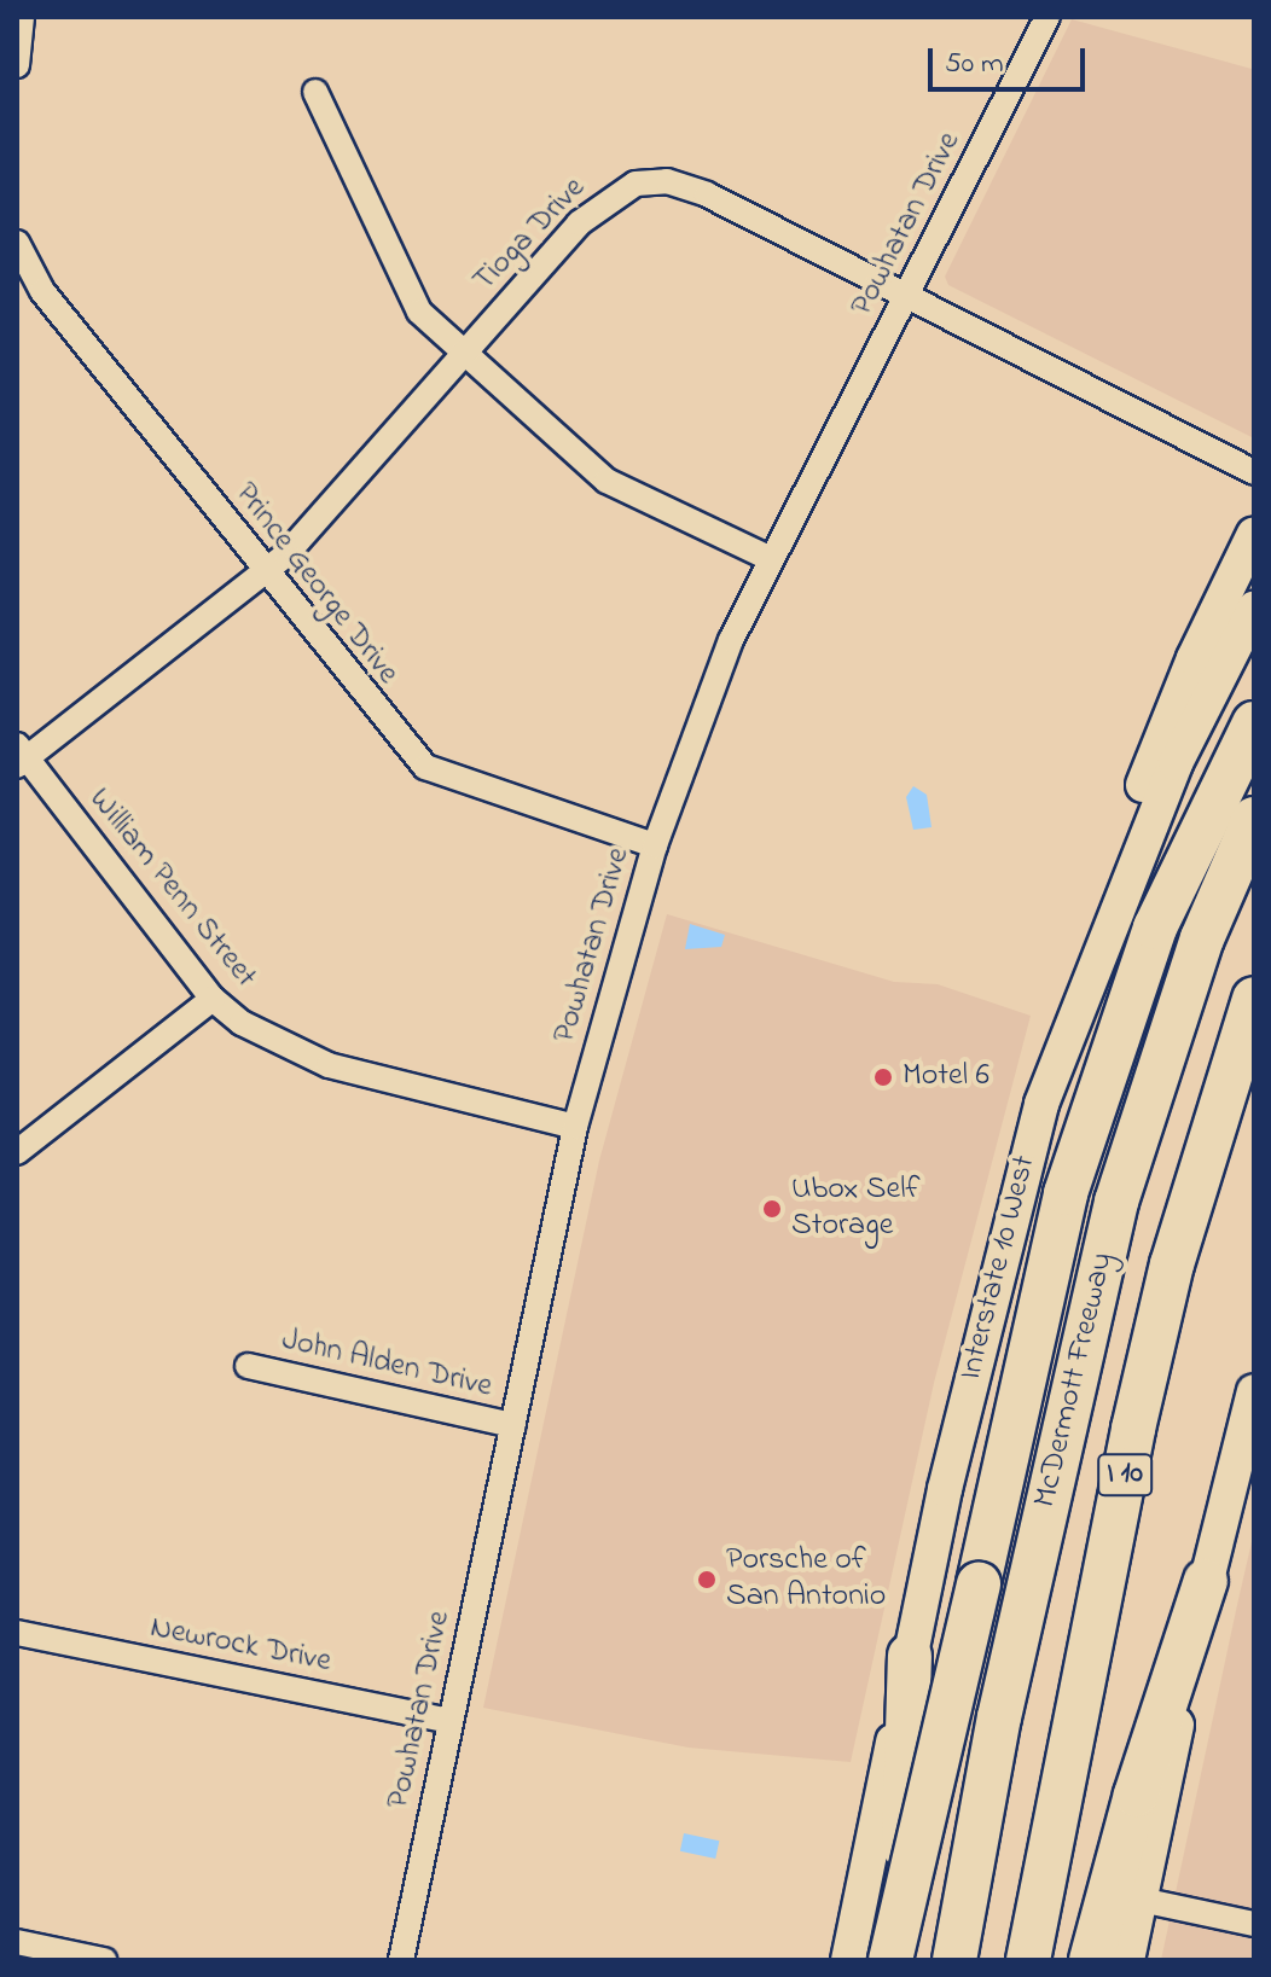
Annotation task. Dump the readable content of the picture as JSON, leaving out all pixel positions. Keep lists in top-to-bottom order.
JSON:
{
  "streets": {
    "highway": ["McDermott Freeway", "I 10"],
    "main road": ["Interstate 10 West"],
    "street": [
      "Powhatan Drive",
      "Tioga Drive",
      "Prince George Drive",
      "William Penn Street",
      "John Alden Drive",
      "Newrock Drive"
    ]
  },
  "crossings": [
    ["Powhatan Drive", "Tioga Drive"],
    ["Powhatan Drive", "Prince George Drive"],
    ["Powhatan Drive", "William Penn Street"],
    ["Powhatan Drive", "John Alden Drive"],
    ["Powhatan Drive", "Newrock Drive"],
    ["Tioga Drive", "Prince George Drive"],
    ["Tioga Drive", "William Penn Street"]
  ],
  "places": ["Motel 6", "Ubox Self Storage", "Porsche of San Antonio"],
  "scale_bar": "50 m"
}
